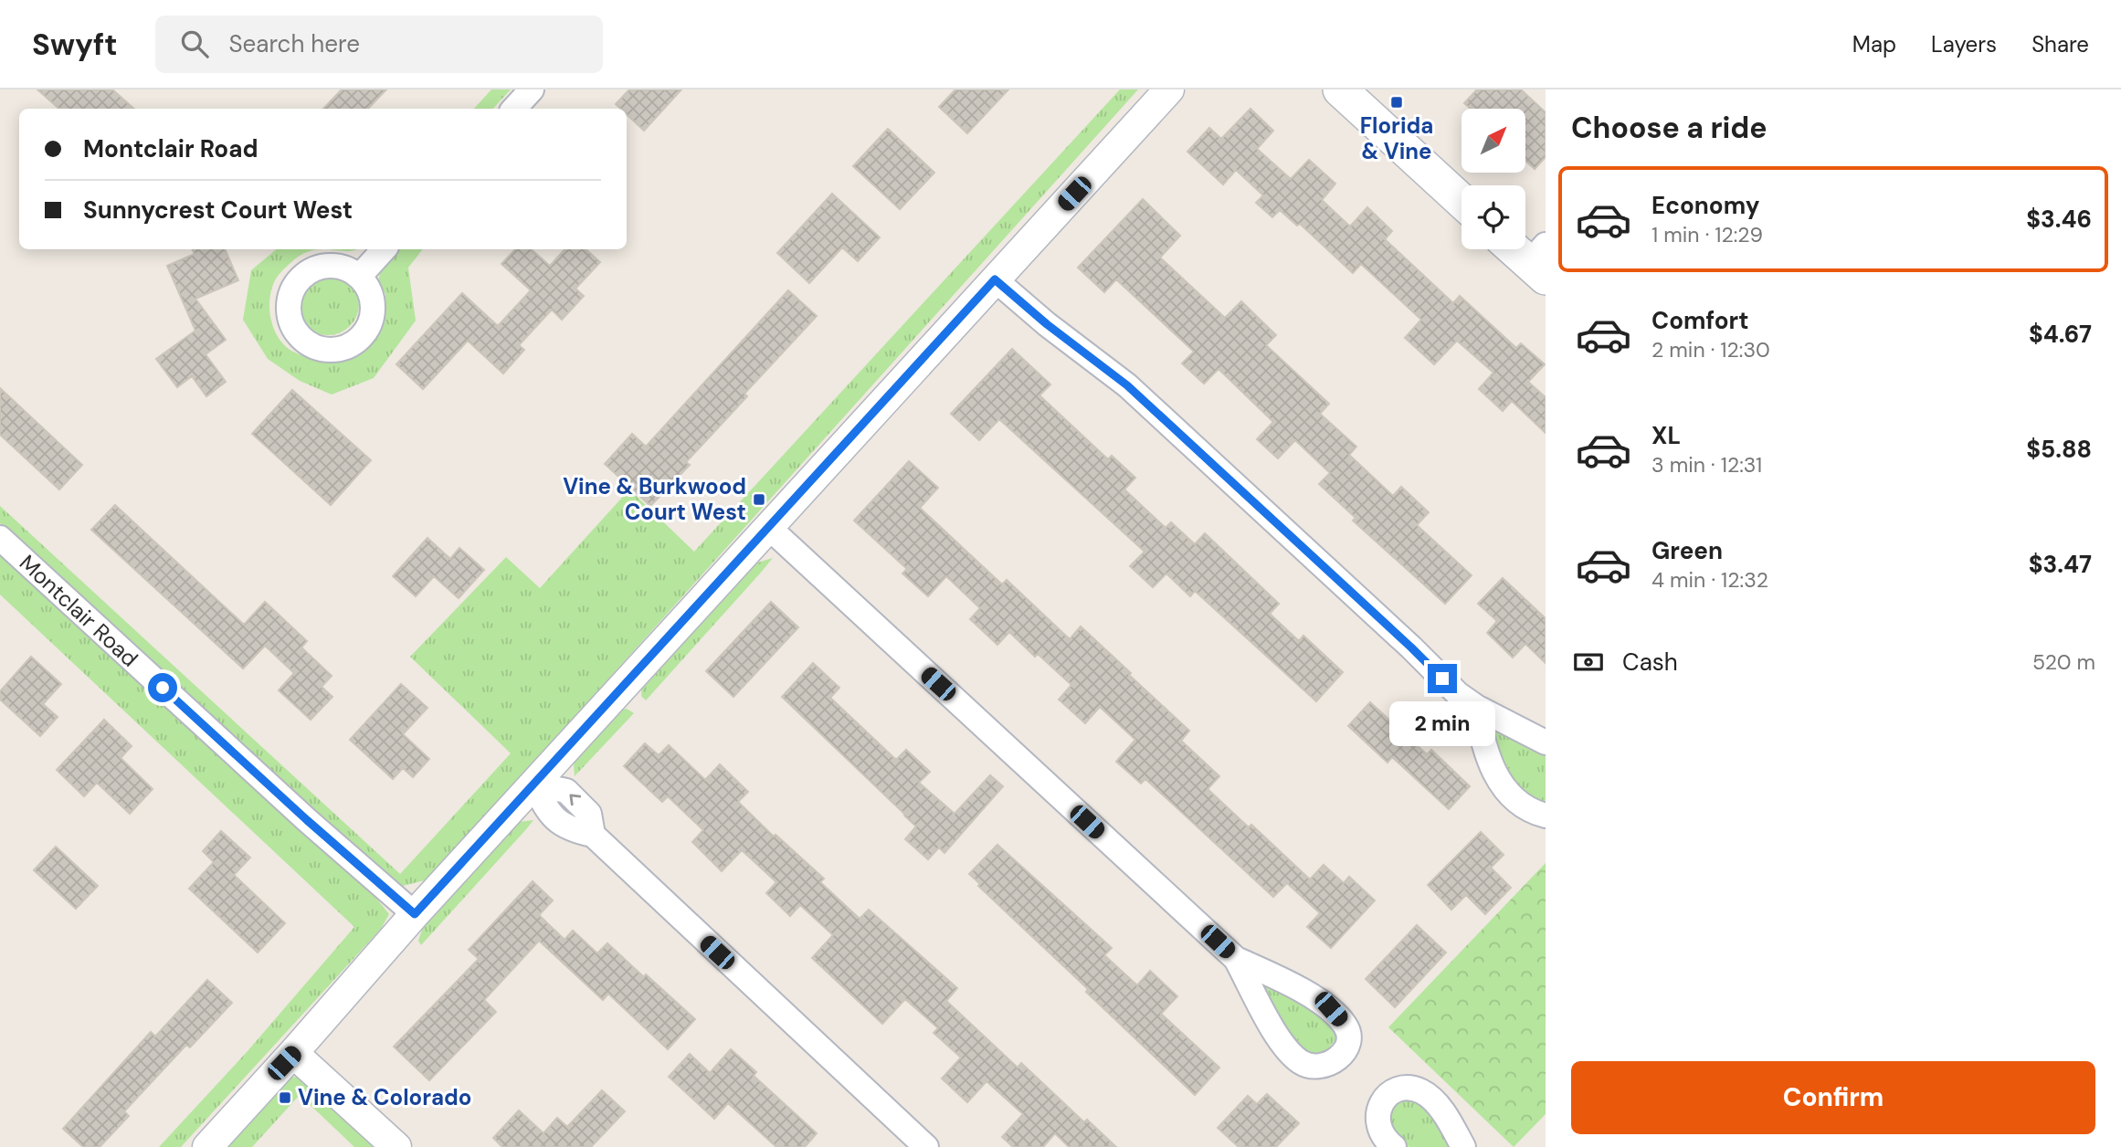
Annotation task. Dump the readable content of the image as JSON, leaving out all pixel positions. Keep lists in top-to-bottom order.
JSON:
{
  "streets": {
    "street": ["Montclair Road"]
  },
  "places": {
    "transit": ["Florida & Vine", "Vine & Burkwood Court West", "Vine & Colorado"]
  },
  "north": "top right",
  "page": {
    "header": "Swyft",
    "search": "Search here",
    "nav": ["Map", "Layers", "Share"],
    "heading": "Choose a ride",
    "banner": ["Montclair Road", "Sunnycrest Court West"],
    "list": [
      {
        "name": "Economy",
        "note": "1 min · 12:29",
        "value": "$3.46"
      },
      {
        "name": "Comfort",
        "note": "2 min · 12:30",
        "value": "$4.67"
      },
      {
        "name": "XL",
        "note": "3 min · 12:31",
        "value": "$5.88"
      },
      {
        "name": "Green",
        "note": "4 min · 12:32",
        "value": "$3.47"
      }
    ],
    "pay": ["Cash", "520 m"],
    "bubble": "2 min",
    "buttons": "Confirm"
  }
}
